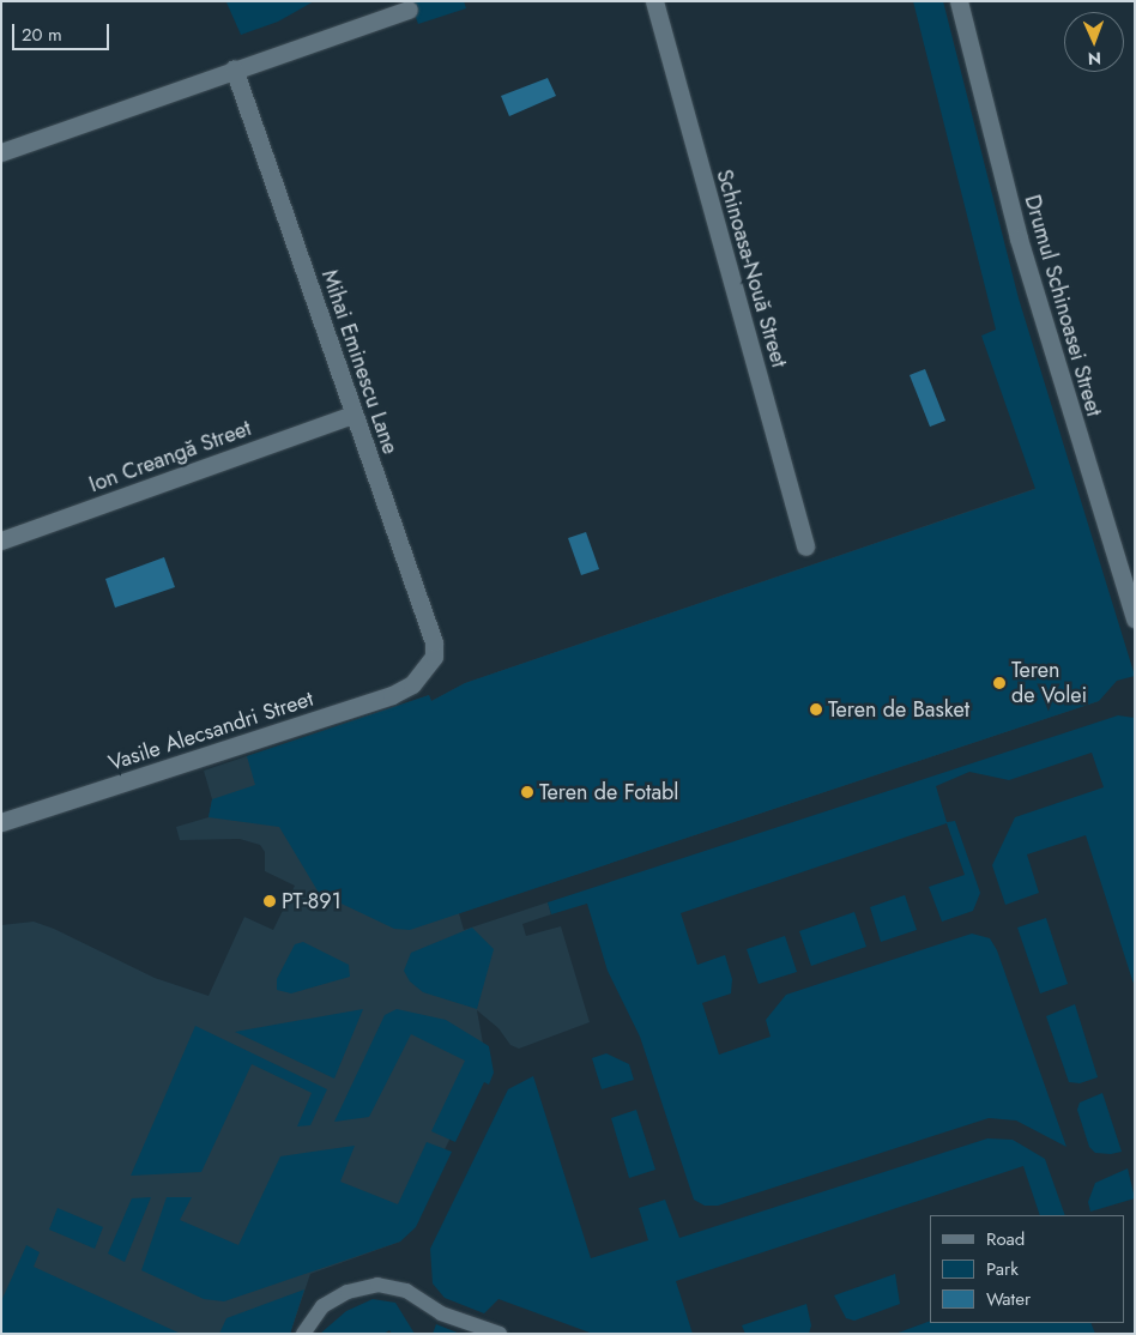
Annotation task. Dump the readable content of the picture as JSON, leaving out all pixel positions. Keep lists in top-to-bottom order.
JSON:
{
  "streets": {
    "street": [
      "Schinoasa-Nouă Street",
      "Drumul Schinoasei Street",
      "Mihai Eminescu Lane",
      "Ion Creangă Street",
      "Vasile Alecsandri Street"
    ]
  },
  "crossings": [
    ["Mihai Eminescu Lane", "Ion Creangă Street"],
    ["Mihai Eminescu Lane", "Vasile Alecsandri Street"]
  ],
  "places": [
    "Teren de Volei",
    "Teren de Basket",
    "Teren de Fotabl",
    "PT-891"
  ],
  "legend": ["Road", "Park", "Water"],
  "scale_bar": "20 m",
  "north": "bottom"
}
